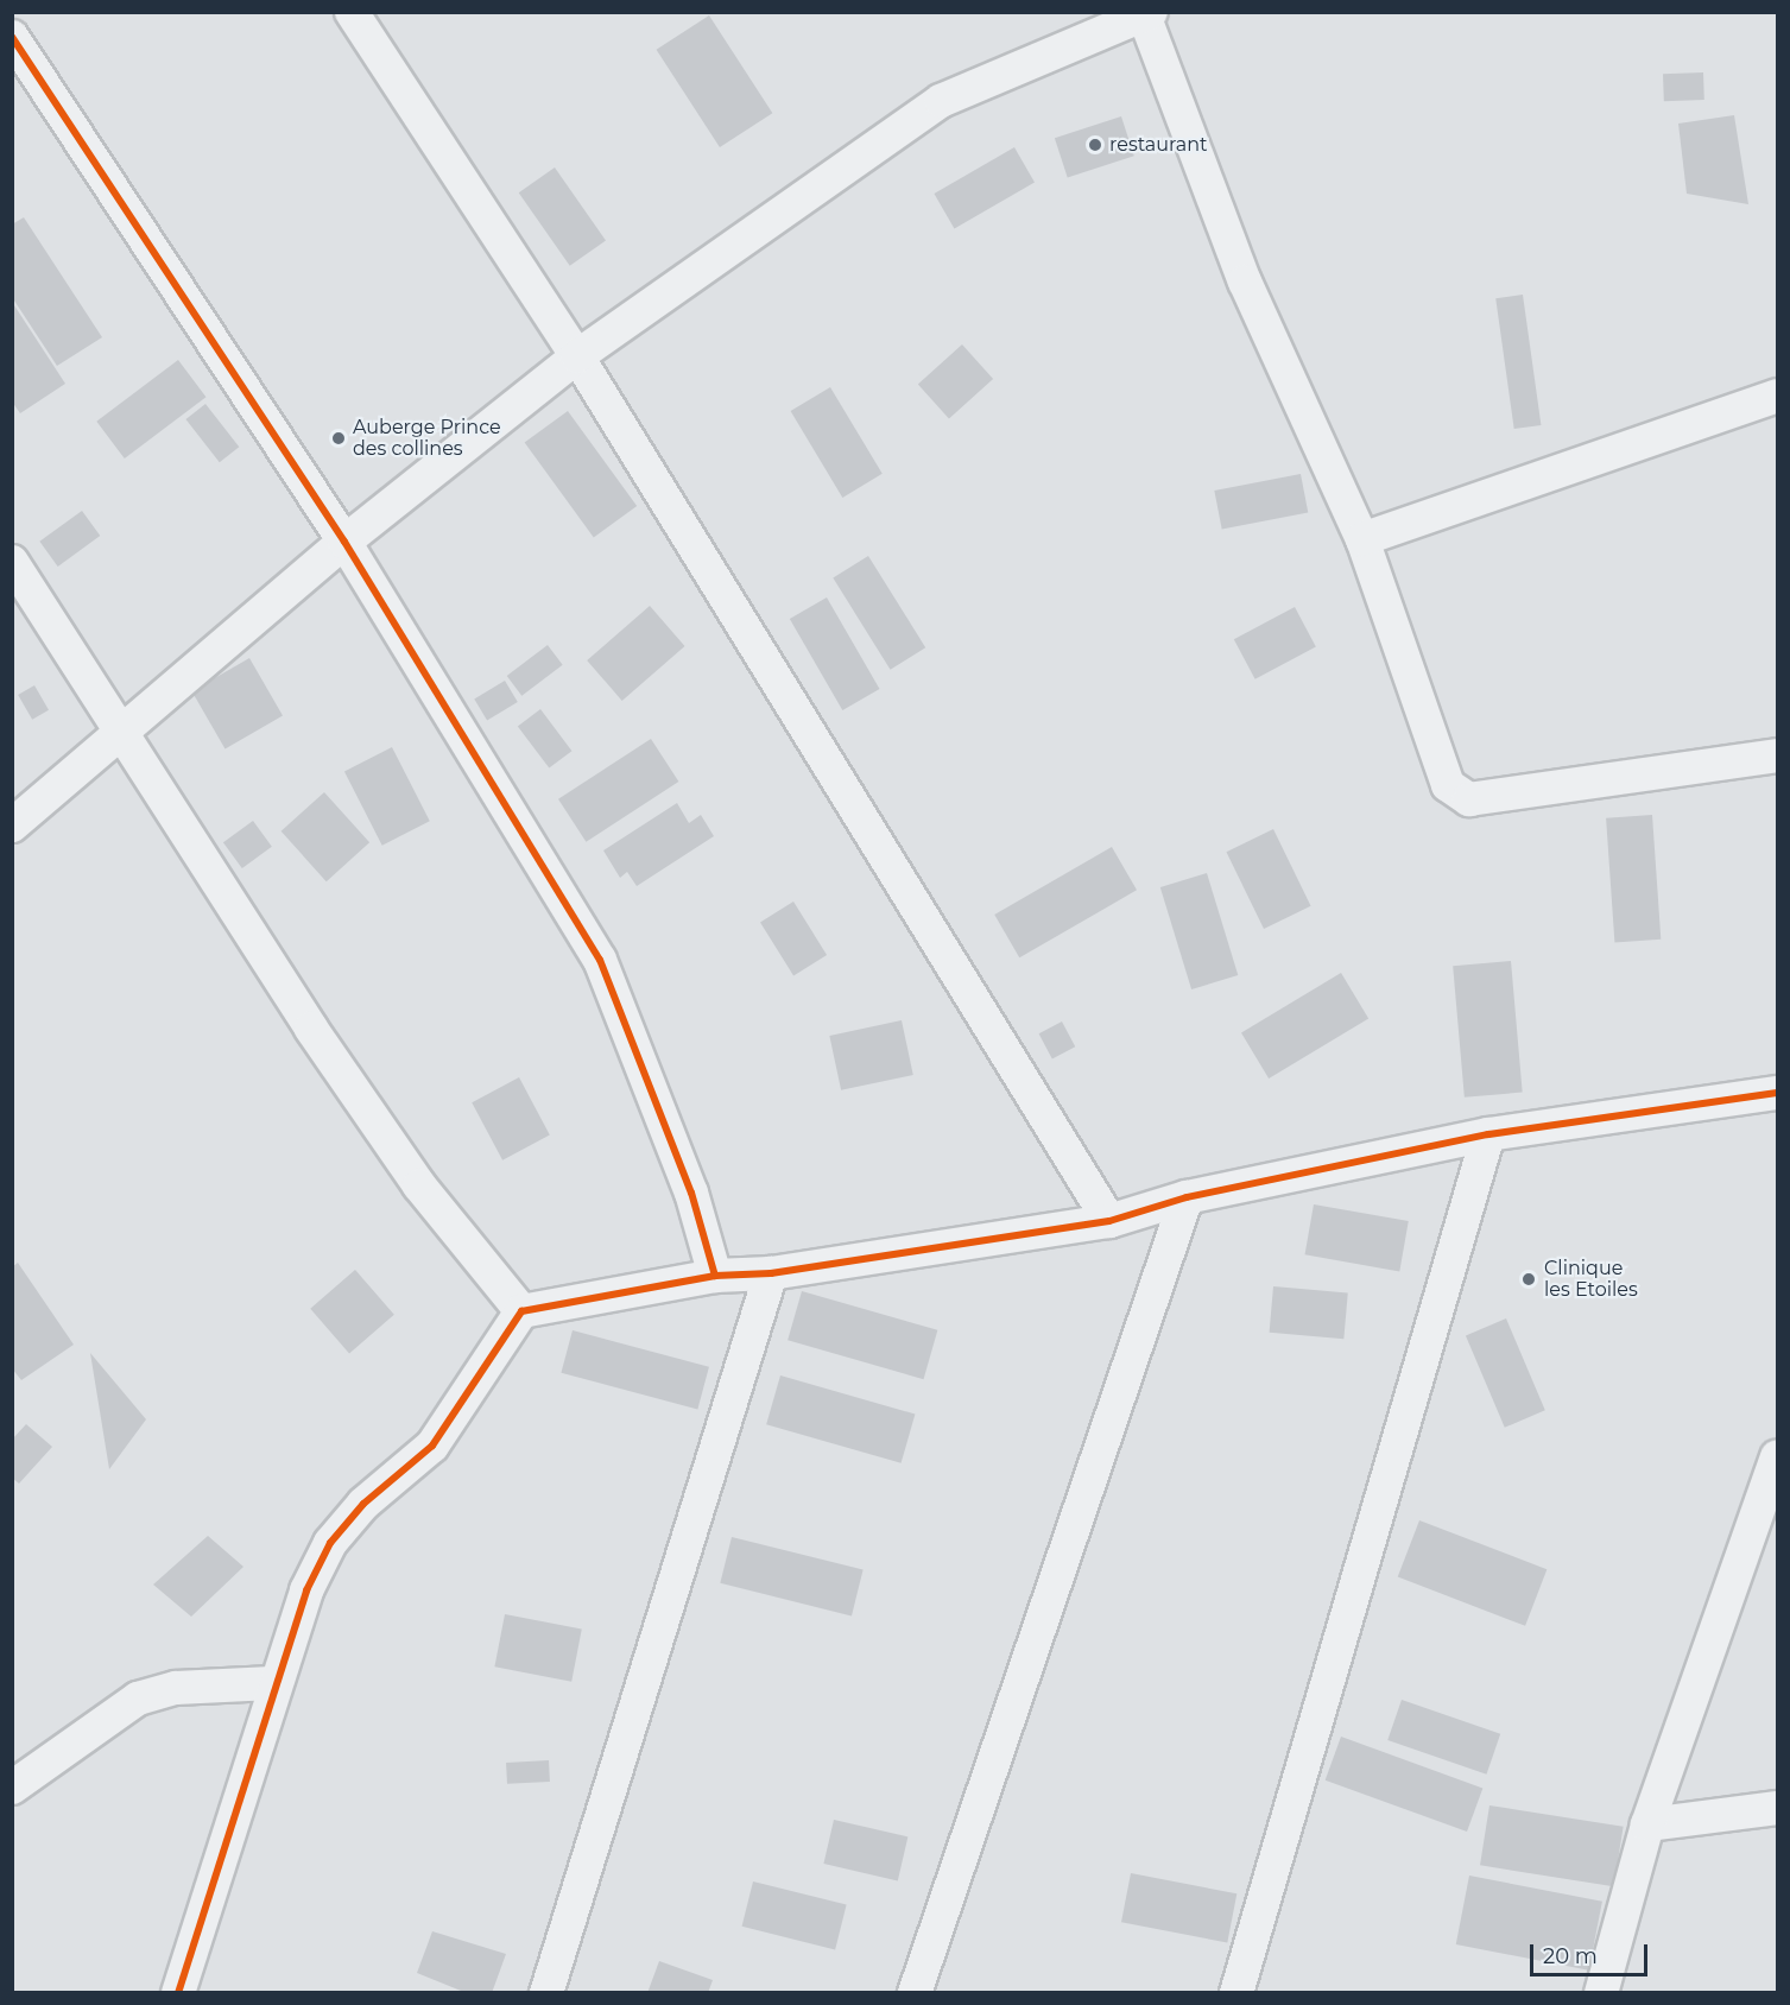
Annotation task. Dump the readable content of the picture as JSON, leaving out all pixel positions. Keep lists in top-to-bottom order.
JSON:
{
  "places": ["restaurant", "Auberge Prince des collines", "Clinique les Etoiles"],
  "scale_bar": "20 m"
}
